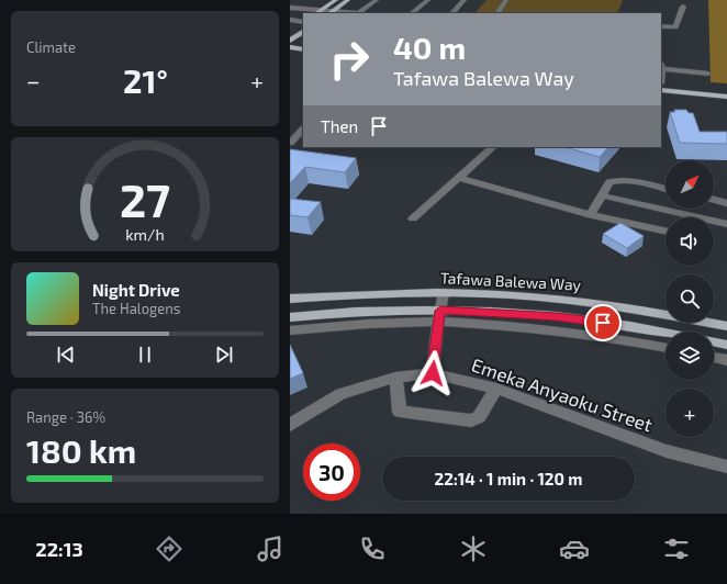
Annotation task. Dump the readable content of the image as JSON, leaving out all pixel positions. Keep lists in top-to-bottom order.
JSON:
{
  "streets": {
    "main road": ["Tafawa Balewa Way"],
    "street": ["Emeka Anyaoku Street"]
  },
  "north": "top right",
  "page": {
    "tile": [
      "Climate",
      ["Range · 36%", "180 km"]
    ],
    "turn": ["40 m", "Tafawa Balewa Way"],
    "heat": ["−", "21°", "+"],
    "then": "Then",
    "map_buttons": "+",
    "song": ["Night Drive", "The Halogens"],
    "limit": "30",
    "trip": "22:14 · 1 min · 120 m",
    "tabs": "22:13",
    "gauge": ["27", "km/h"]
  }
}
